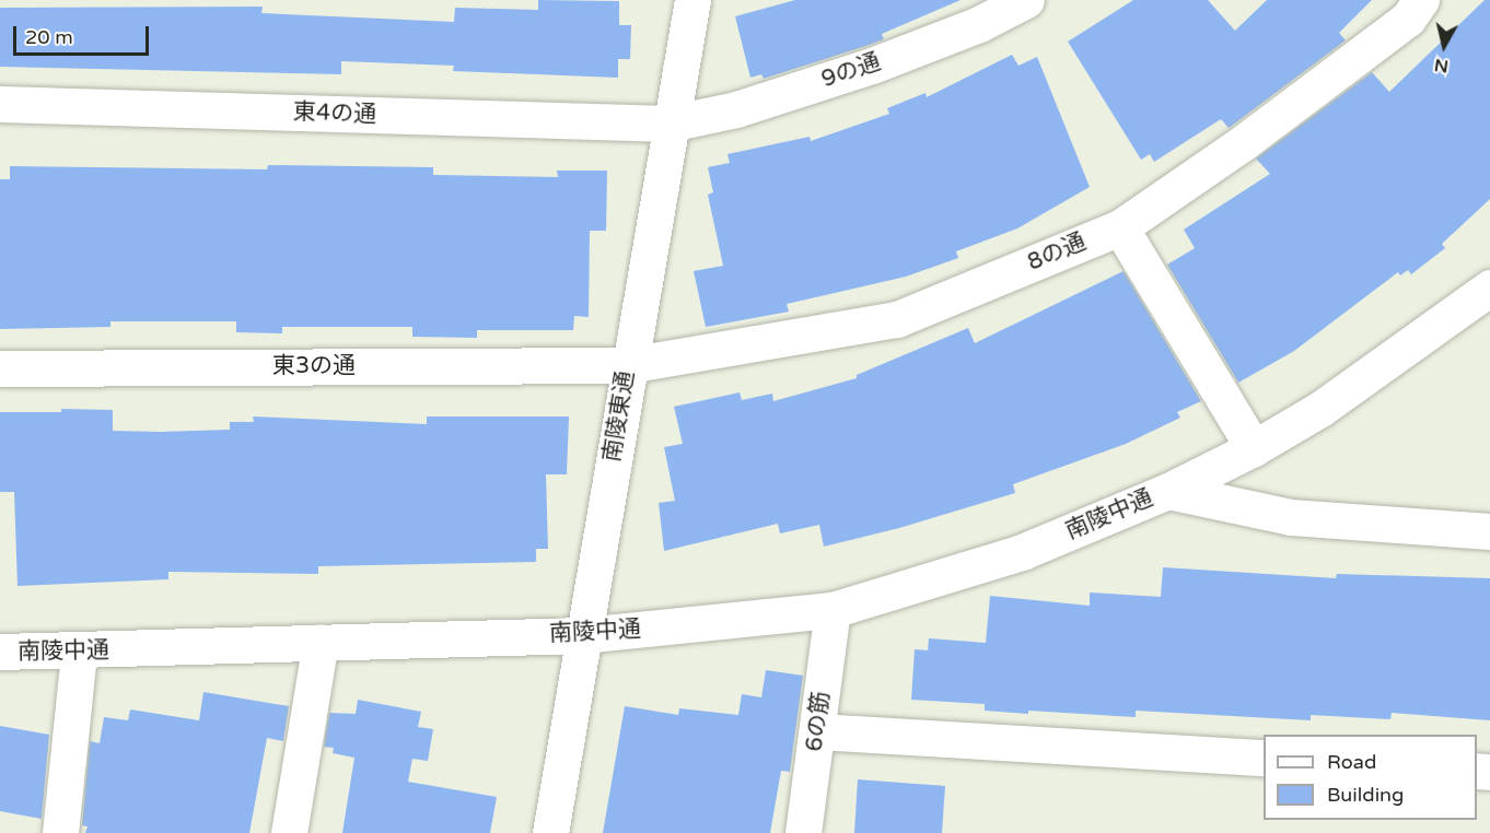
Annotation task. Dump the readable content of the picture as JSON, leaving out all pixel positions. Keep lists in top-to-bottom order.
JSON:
{
  "streets": {
    "street": [
      "9の通",
      "東4の通",
      "8の通",
      "東3の通",
      "南陵東通",
      "南陵中通",
      "6の筋"
    ]
  },
  "crossings": [
    ["9の通", "東4の通"],
    ["9の通", "南陵東通"],
    ["東4の通", "南陵東通"],
    ["8の通", "東3の通"],
    ["8の通", "南陵東通"],
    ["東3の通", "南陵東通"],
    ["南陵東通", "南陵中通"],
    ["南陵中通", "6の筋"]
  ],
  "legend": ["Road", "Building"],
  "scale_bar": "20 m",
  "north": "bottom"
}
